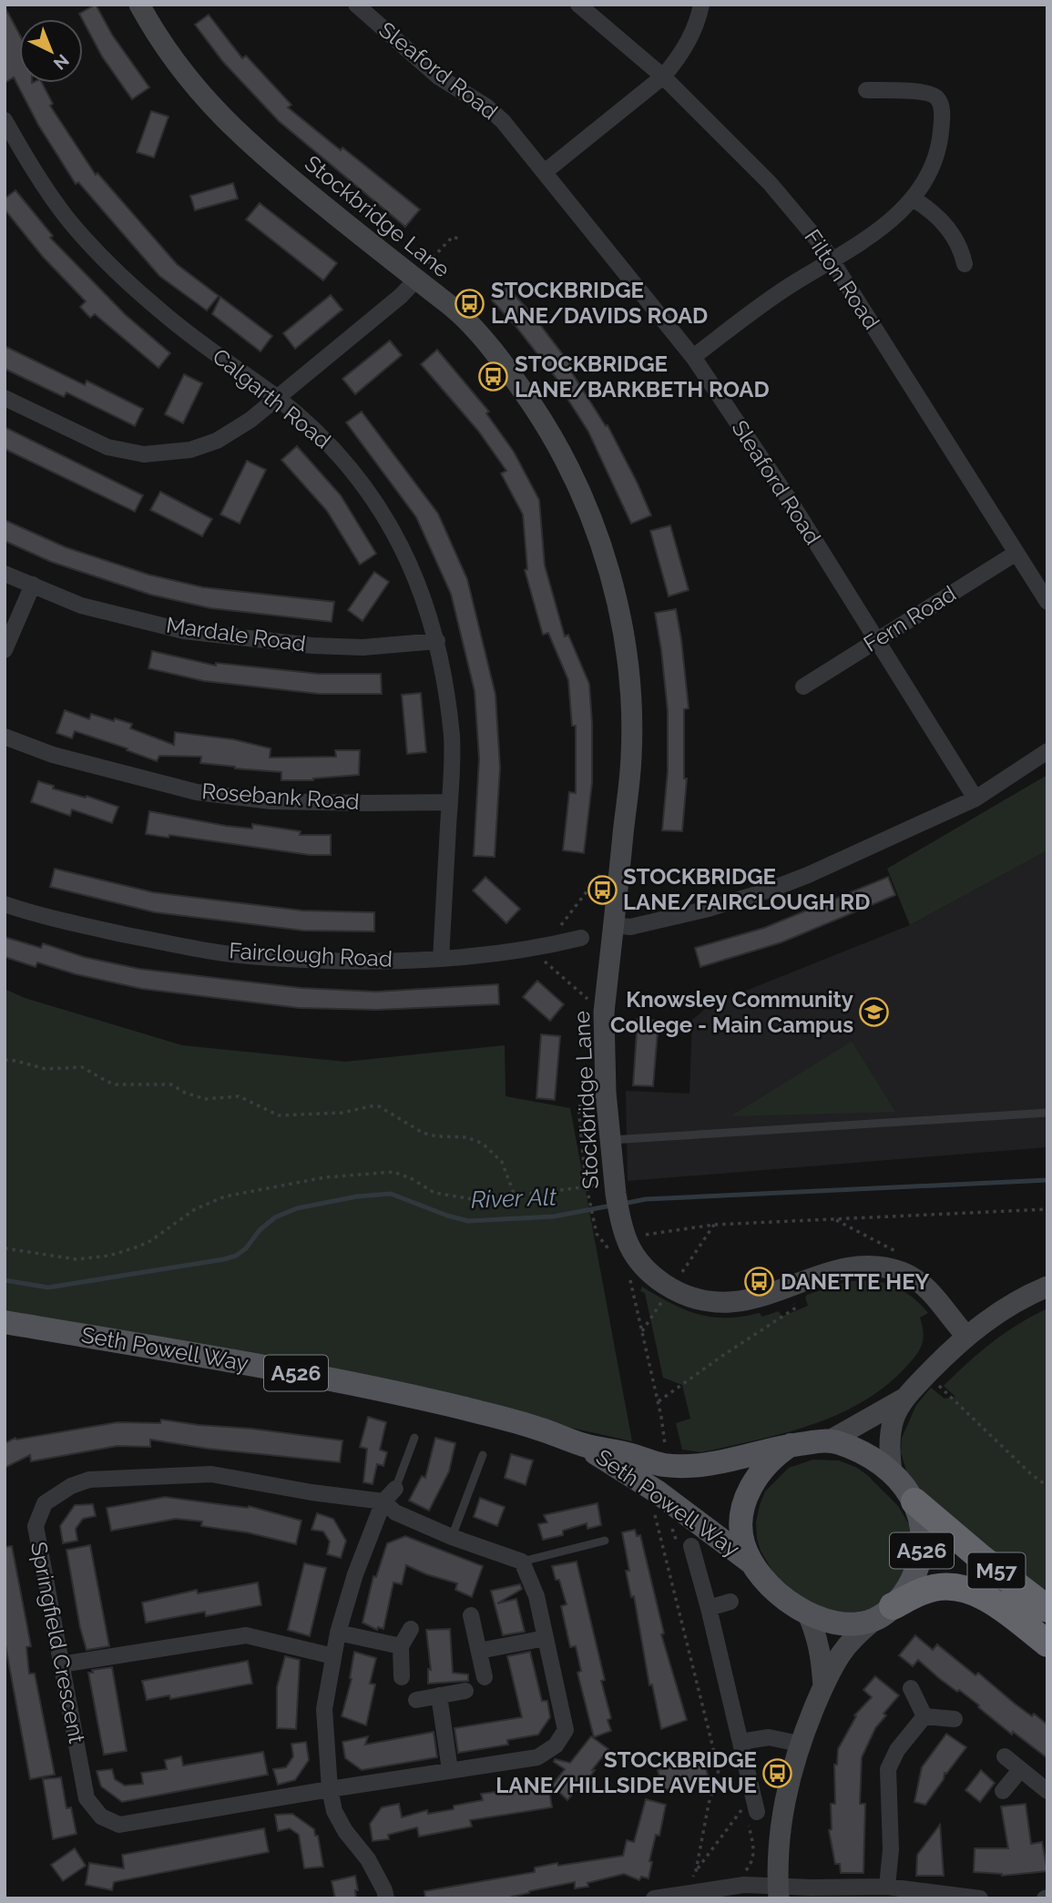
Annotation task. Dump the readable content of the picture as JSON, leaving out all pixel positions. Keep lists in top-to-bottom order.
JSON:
{
  "streets": {
    "highway": ["M57"],
    "main road": ["Stockbridge Lane", "Seth Powell Way", "A526"],
    "street": [
      "Sleaford Road",
      "Filton Road",
      "Calgarth Road",
      "Fern Road",
      "Mardale Road",
      "Rosebank Road",
      "Fairclough Road",
      "Springfield Crescent"
    ]
  },
  "crossings": [
    ["Sleaford Road", "Fern Road"],
    ["Filton Road", "Fern Road"],
    ["Calgarth Road", "Mardale Road"],
    ["Calgarth Road", "Rosebank Road"],
    ["Calgarth Road", "Fairclough Road"],
    ["Seth Powell Way", "A526"],
    ["Seth Powell Way", "M57"],
    ["A526", "M57"]
  ],
  "water": ["River Alt"],
  "places": {
    "bus stop": [
      "STOCKBRIDGE LANE/DAVIDS ROAD",
      "STOCKBRIDGE LANE/BARKBETH ROAD",
      "STOCKBRIDGE LANE/FAIRCLOUGH RD",
      "DANETTE HEY",
      "STOCKBRIDGE LANE/HILLSIDE AVENUE"
    ],
    "school or university": ["Knowsley Community College - Main Campus"]
  },
  "north": "bottom right"
}
